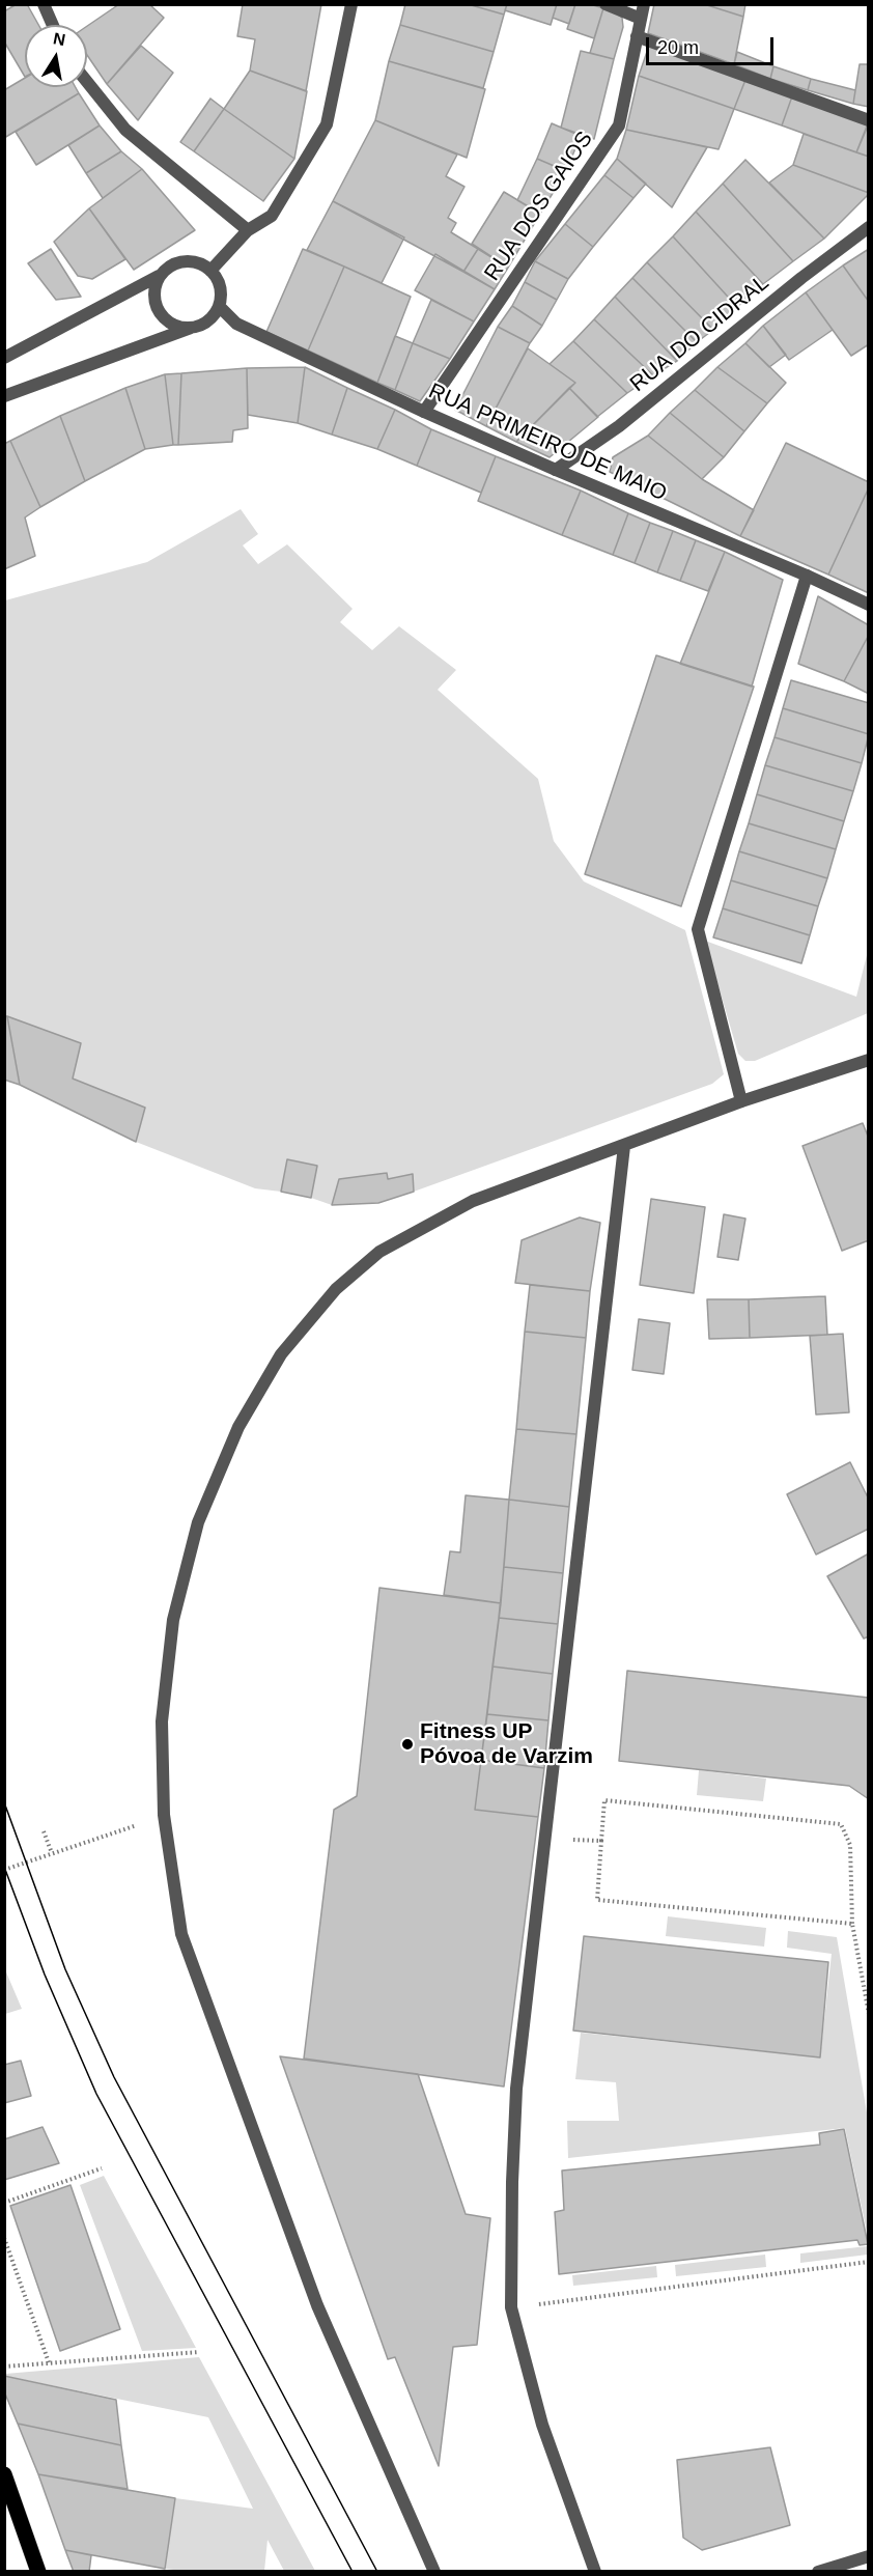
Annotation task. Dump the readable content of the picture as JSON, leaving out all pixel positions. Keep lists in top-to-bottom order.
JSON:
{
  "streets": {
    "street": ["RUA DOS GAIOS", "RUA DO CIDRAL", "RUA PRIMEIRO DE MAIO"]
  },
  "crossings": [
    ["RUA DOS GAIOS", "RUA PRIMEIRO DE MAIO"],
    ["RUA DO CIDRAL", "RUA PRIMEIRO DE MAIO"]
  ],
  "places": ["Fitness UP Póvoa de Varzim"],
  "scale_bar": "20 m",
  "north": "top"
}
